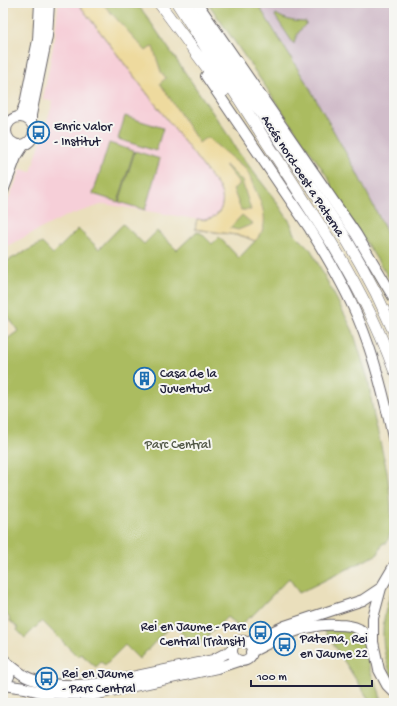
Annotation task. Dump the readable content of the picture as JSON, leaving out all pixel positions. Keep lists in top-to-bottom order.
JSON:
{
  "streets": {
    "main road": ["Accés nord-oest a Paterna"]
  },
  "parks": ["Parc Central"],
  "places": {
    "bus stop": [
      "Enric Valor - Institut",
      "Rei en Jaume - Parc Central (Trànsit)",
      "Paterna, Rei en Jaume 22",
      "Rei en Jaume - Parc Central"
    ],
    "building": ["Casa de la Juventud"]
  },
  "scale_bar": "100 m"
}
